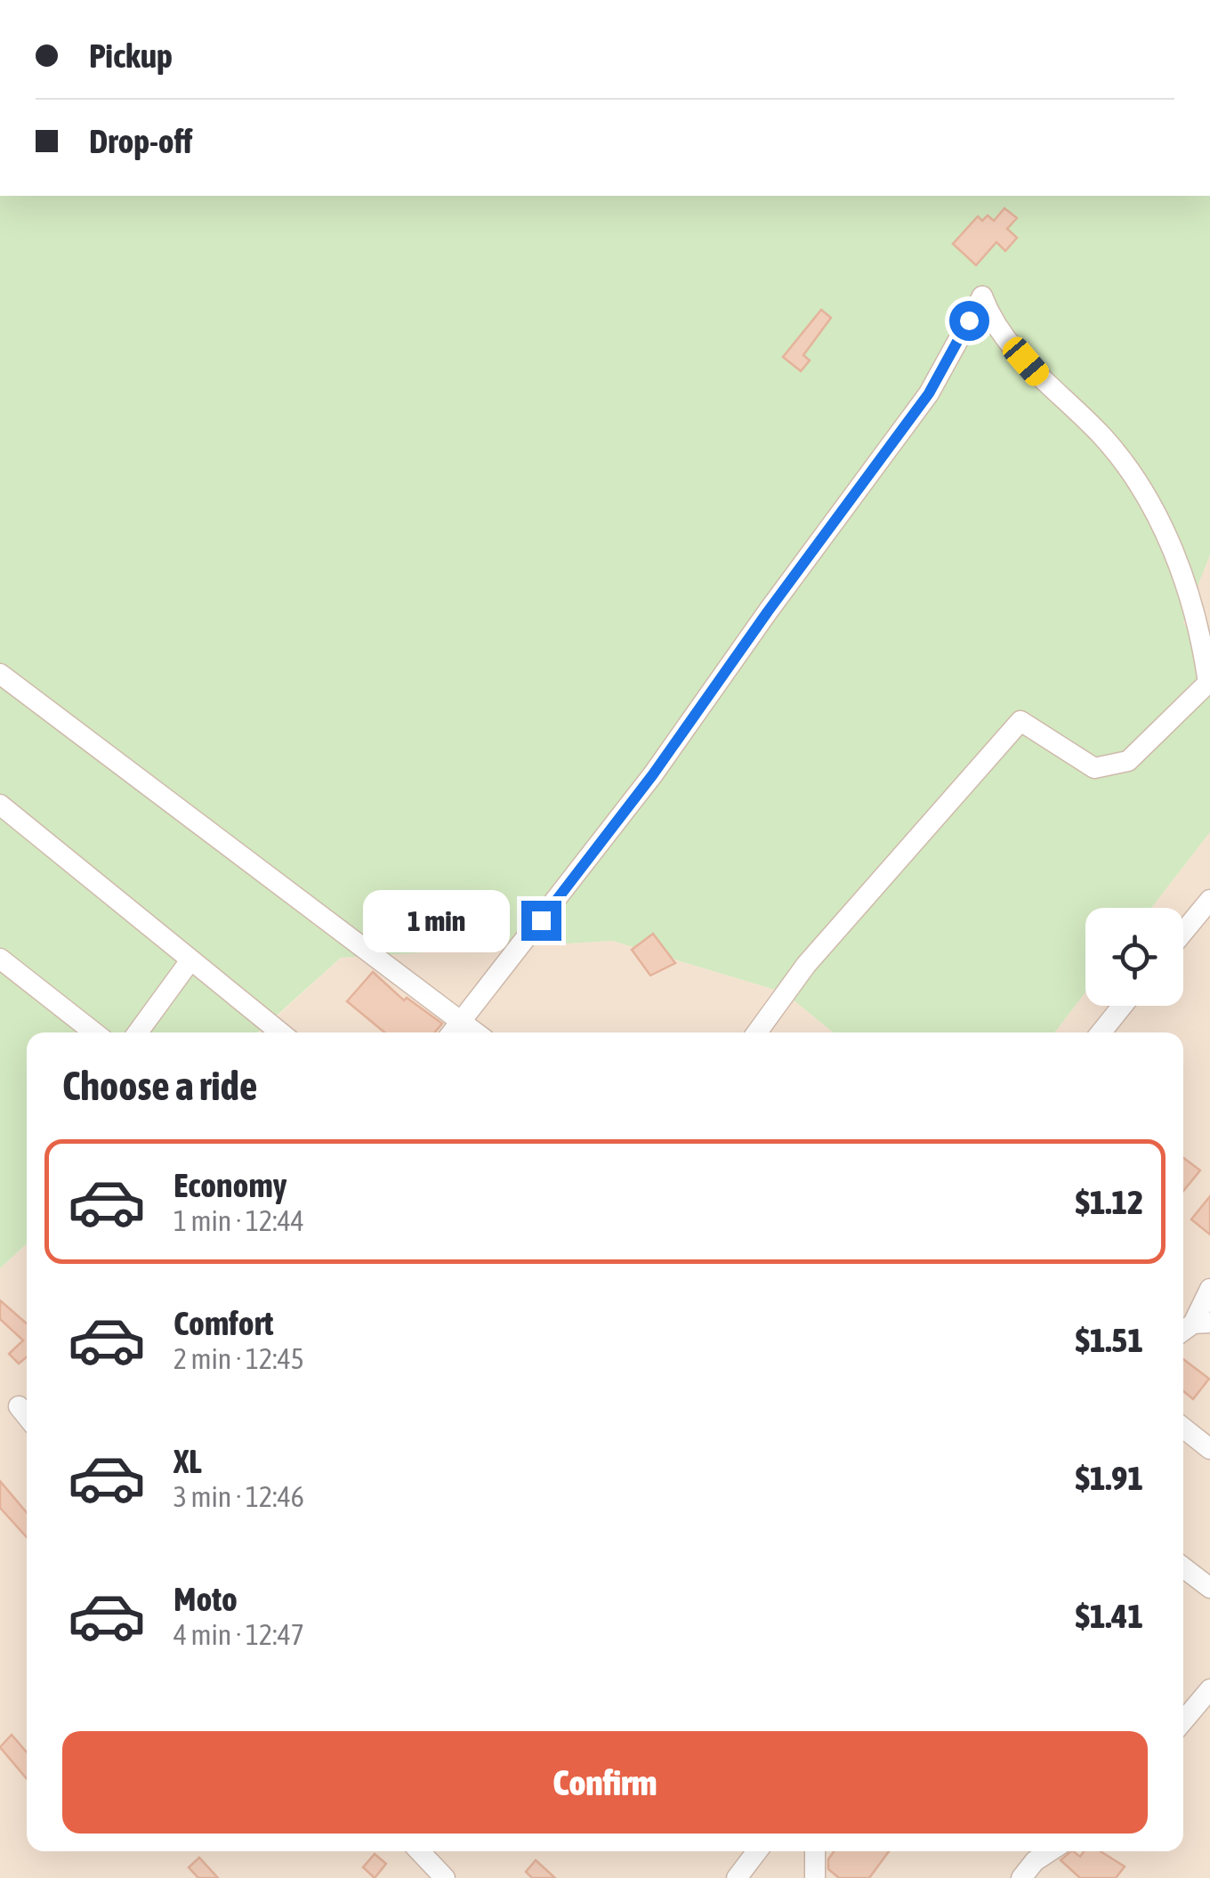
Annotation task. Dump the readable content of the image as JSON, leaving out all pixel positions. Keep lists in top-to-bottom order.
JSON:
{
  "page": {
    "banner": ["Pickup", "Drop-off"],
    "bubble": "1 min",
    "heading": "Choose a ride",
    "list": [
      {
        "name": "Economy",
        "note": "1 min · 12:44",
        "value": "$1.12"
      },
      {
        "name": "Comfort",
        "note": "2 min · 12:45",
        "value": "$1.51"
      },
      {
        "name": "XL",
        "note": "3 min · 12:46",
        "value": "$1.91"
      },
      {
        "name": "Moto",
        "note": "4 min · 12:47",
        "value": "$1.41"
      }
    ],
    "buttons": "Confirm"
  }
}
